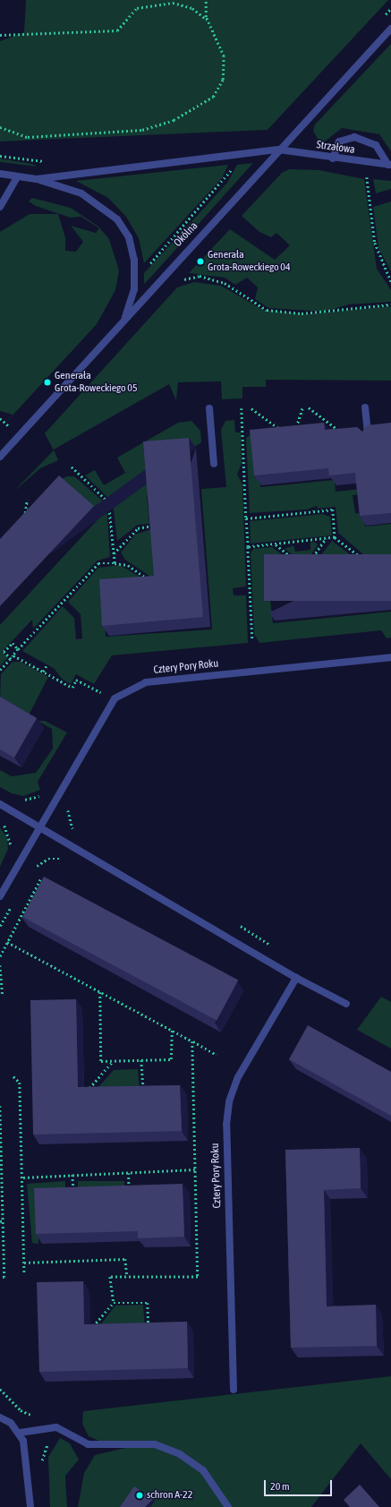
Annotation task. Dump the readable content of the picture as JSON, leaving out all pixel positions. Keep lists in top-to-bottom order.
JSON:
{
  "streets": {
    "street": ["Strzałowa", "Okólna", "Cztery Pory Roku"]
  },
  "crossings": [
    ["Strzałowa", "Okólna"]
  ],
  "places": ["Generała Grota-Roweckiego 04", "Generała Grota-Roweckiego 05", "schron A-22"],
  "scale_bar": "20 m"
}
